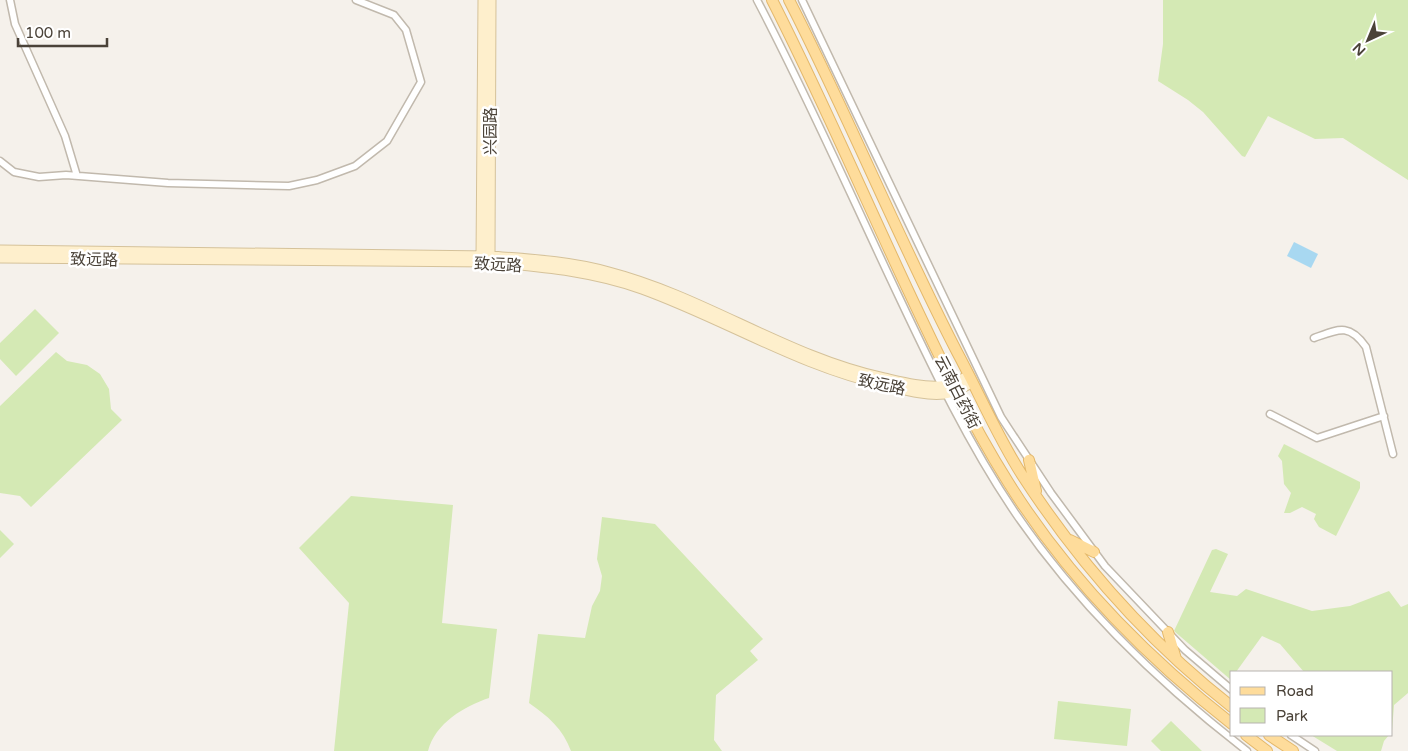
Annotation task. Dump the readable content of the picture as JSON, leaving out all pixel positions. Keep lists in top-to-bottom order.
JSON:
{
  "streets": {
    "main road": ["兴园路", "致远路", "云南白药街"]
  },
  "crossings": [
    ["兴园路", "致远路"],
    ["致远路", "云南白药街"]
  ],
  "legend": ["Road", "Park"],
  "scale_bar": "100 m",
  "north": "bottom left"
}
